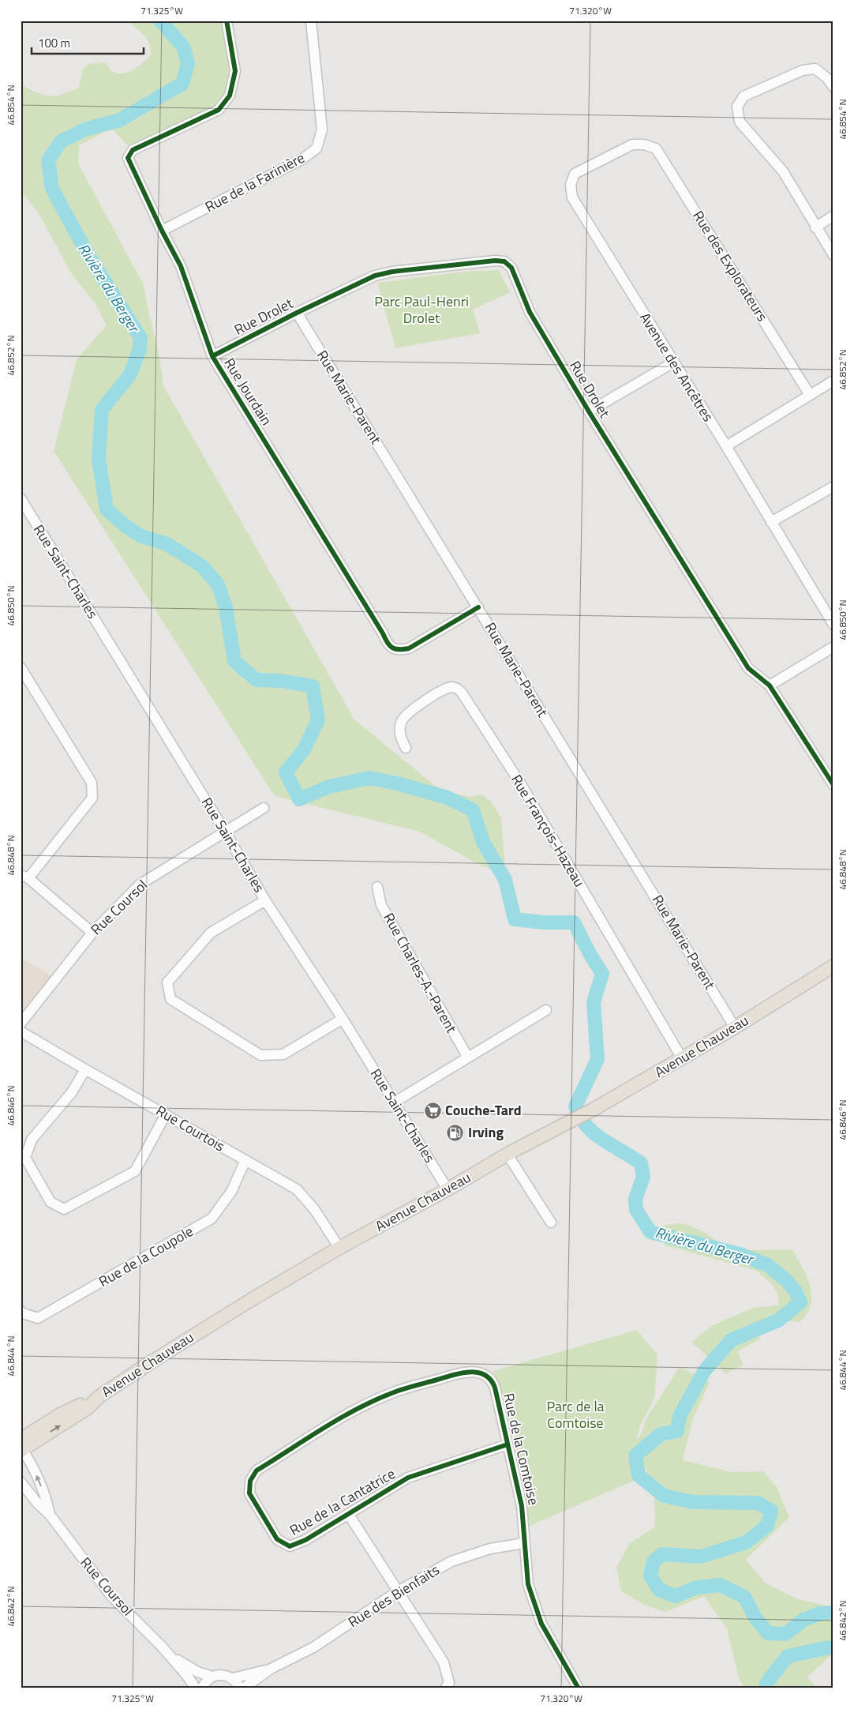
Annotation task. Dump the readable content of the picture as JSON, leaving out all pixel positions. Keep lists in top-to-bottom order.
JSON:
{
  "streets": {
    "main road": ["Avenue Chauveau"],
    "street": [
      "Rue de la Farinière",
      "Rue des Explorateurs",
      "Rue Drolet",
      "Avenue des Ancêtres",
      "Rue Jourdain",
      "Rue Marie-Parent",
      "Rue Saint-Charles",
      "Rue François-Hazeau",
      "Rue Coursol",
      "Rue Charles-A.-Parent",
      "Rue Courtois",
      "Rue de la Coupole",
      "Rue de la Comtoise",
      "Rue de la Cantatrice",
      "Rue des Bienfaits"
    ]
  },
  "crossings": [
    ["Rue de la Farinière", "Rue Jourdain"],
    ["Rue des Explorateurs", "Avenue des Ancêtres"],
    ["Rue Drolet", "Rue Jourdain"],
    ["Rue Drolet", "Rue Marie-Parent"],
    ["Rue Jourdain", "Rue Marie-Parent"],
    ["Rue Marie-Parent", "Avenue Chauveau"],
    ["Rue Saint-Charles", "Rue Coursol"],
    ["Rue Saint-Charles", "Avenue Chauveau"],
    ["Rue François-Hazeau", "Avenue Chauveau"],
    ["Rue Coursol", "Avenue Chauveau"],
    ["Rue Coursol", "Rue des Bienfaits"],
    ["Avenue Chauveau", "Rue Courtois"],
    ["Rue Courtois", "Rue de la Coupole"],
    ["Rue de la Comtoise", "Rue de la Cantatrice"],
    ["Rue de la Comtoise", "Rue des Bienfaits"]
  ],
  "water": ["Rivière du Berger"],
  "parks": ["Parc Paul-Henri Drolet", "Parc de la Comtoise"],
  "places": {
    "supermarket": ["Couche-Tard"],
    "fuel station": ["Irving"]
  },
  "scale_bar": "100 m",
  "coordinates": [
    "71.325°W",
    "71.320°W",
    "46.854°N",
    "46.852°N",
    "46.850°N",
    "46.848°N",
    "46.846°N",
    "46.844°N",
    "46.842°N"
  ]
}
